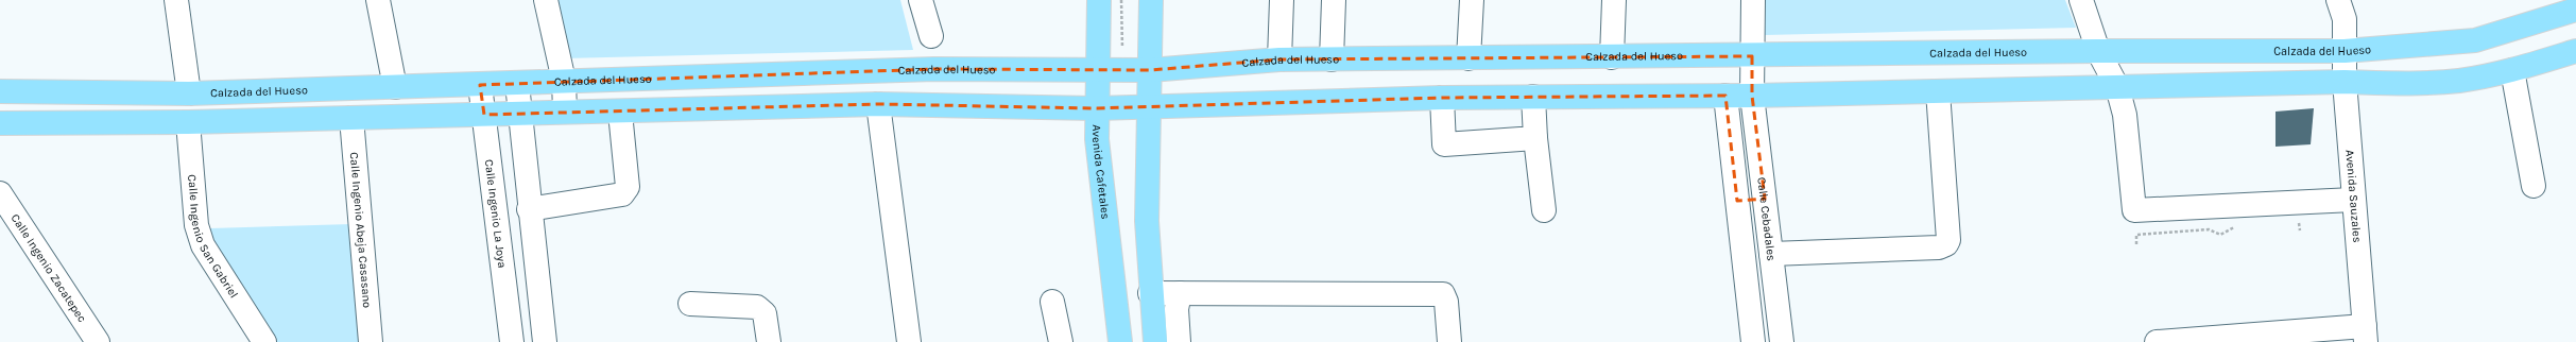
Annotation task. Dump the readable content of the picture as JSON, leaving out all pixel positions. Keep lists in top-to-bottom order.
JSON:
{
  "streets": {
    "main road": ["Calzada del Hueso", "Avenida Cafetales"],
    "street": [
      "Avenida Sauzales",
      "Calle Ingenio La Joya",
      "Calle Cebadales",
      "Calle Ingenio Abeja Casasano",
      "Calle Ingenio San Gabriel",
      "Calle Ingenio Zacatepec"
    ]
  },
  "crossings": [
    ["Calzada del Hueso", "Avenida Cafetales"],
    ["Calzada del Hueso", "Avenida Sauzales"],
    ["Calzada del Hueso", "Calle Ingenio La Joya"],
    ["Calzada del Hueso", "Calle Cebadales"]
  ]
}
